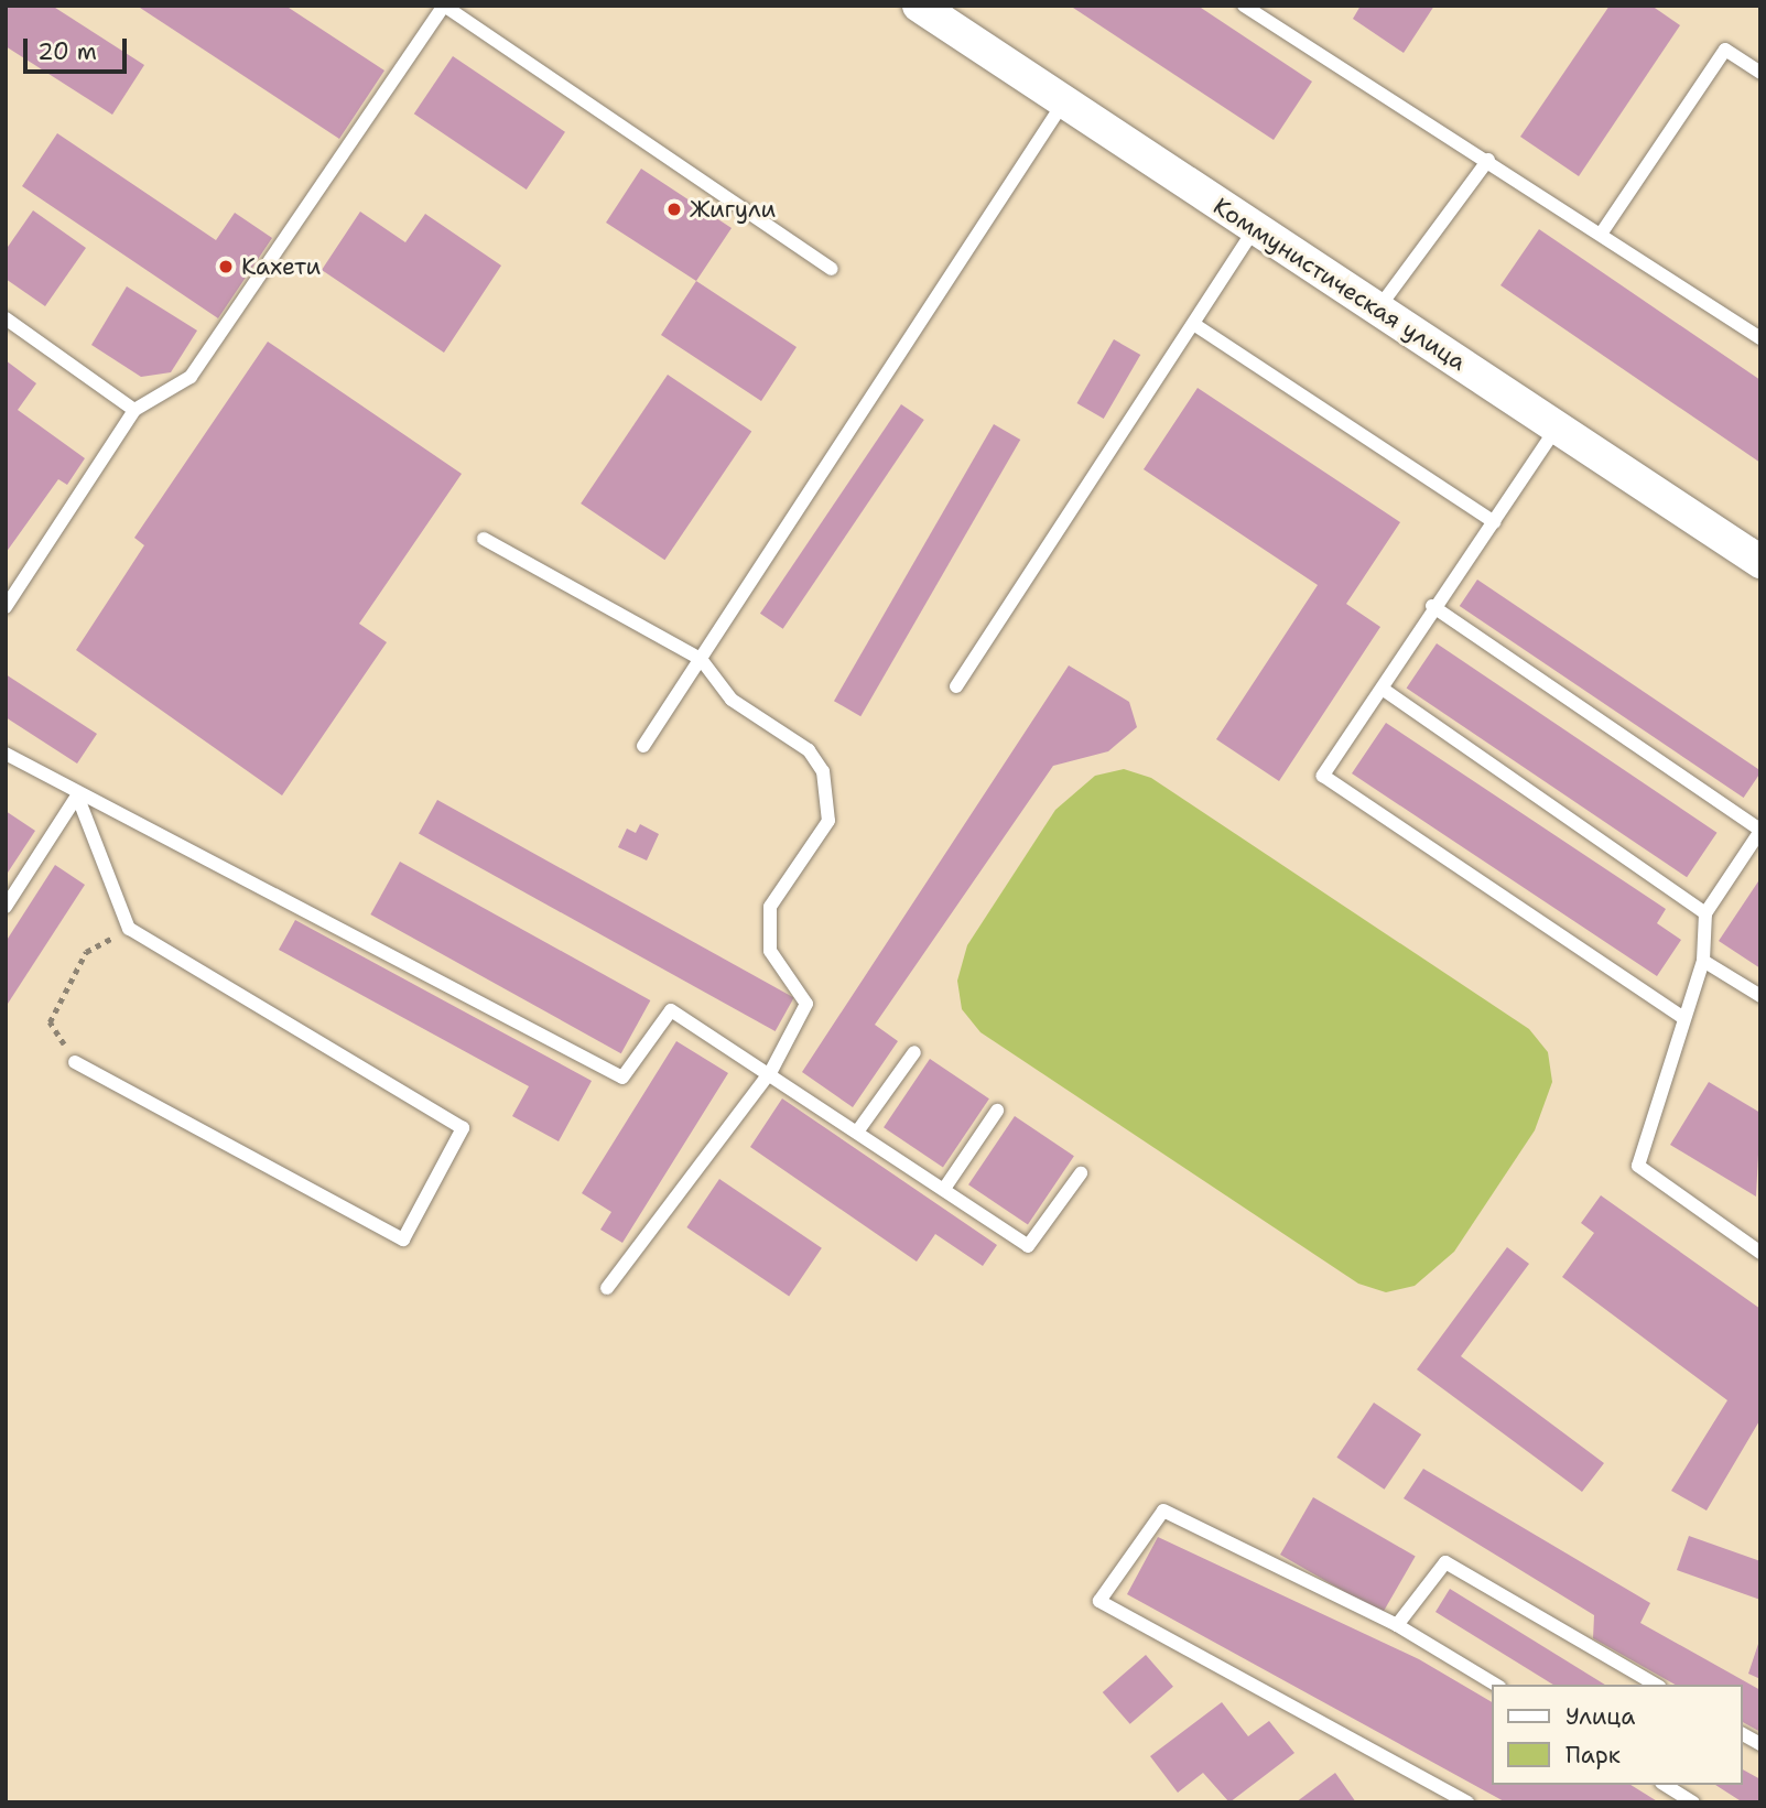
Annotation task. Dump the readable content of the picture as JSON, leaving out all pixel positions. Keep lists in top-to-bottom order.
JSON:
{
  "streets": {
    "street": ["Коммунистическая улица"]
  },
  "places": ["Жигули", "Кахети"],
  "legend": ["Улица", "Парк"],
  "scale_bar": "20 m"
}
